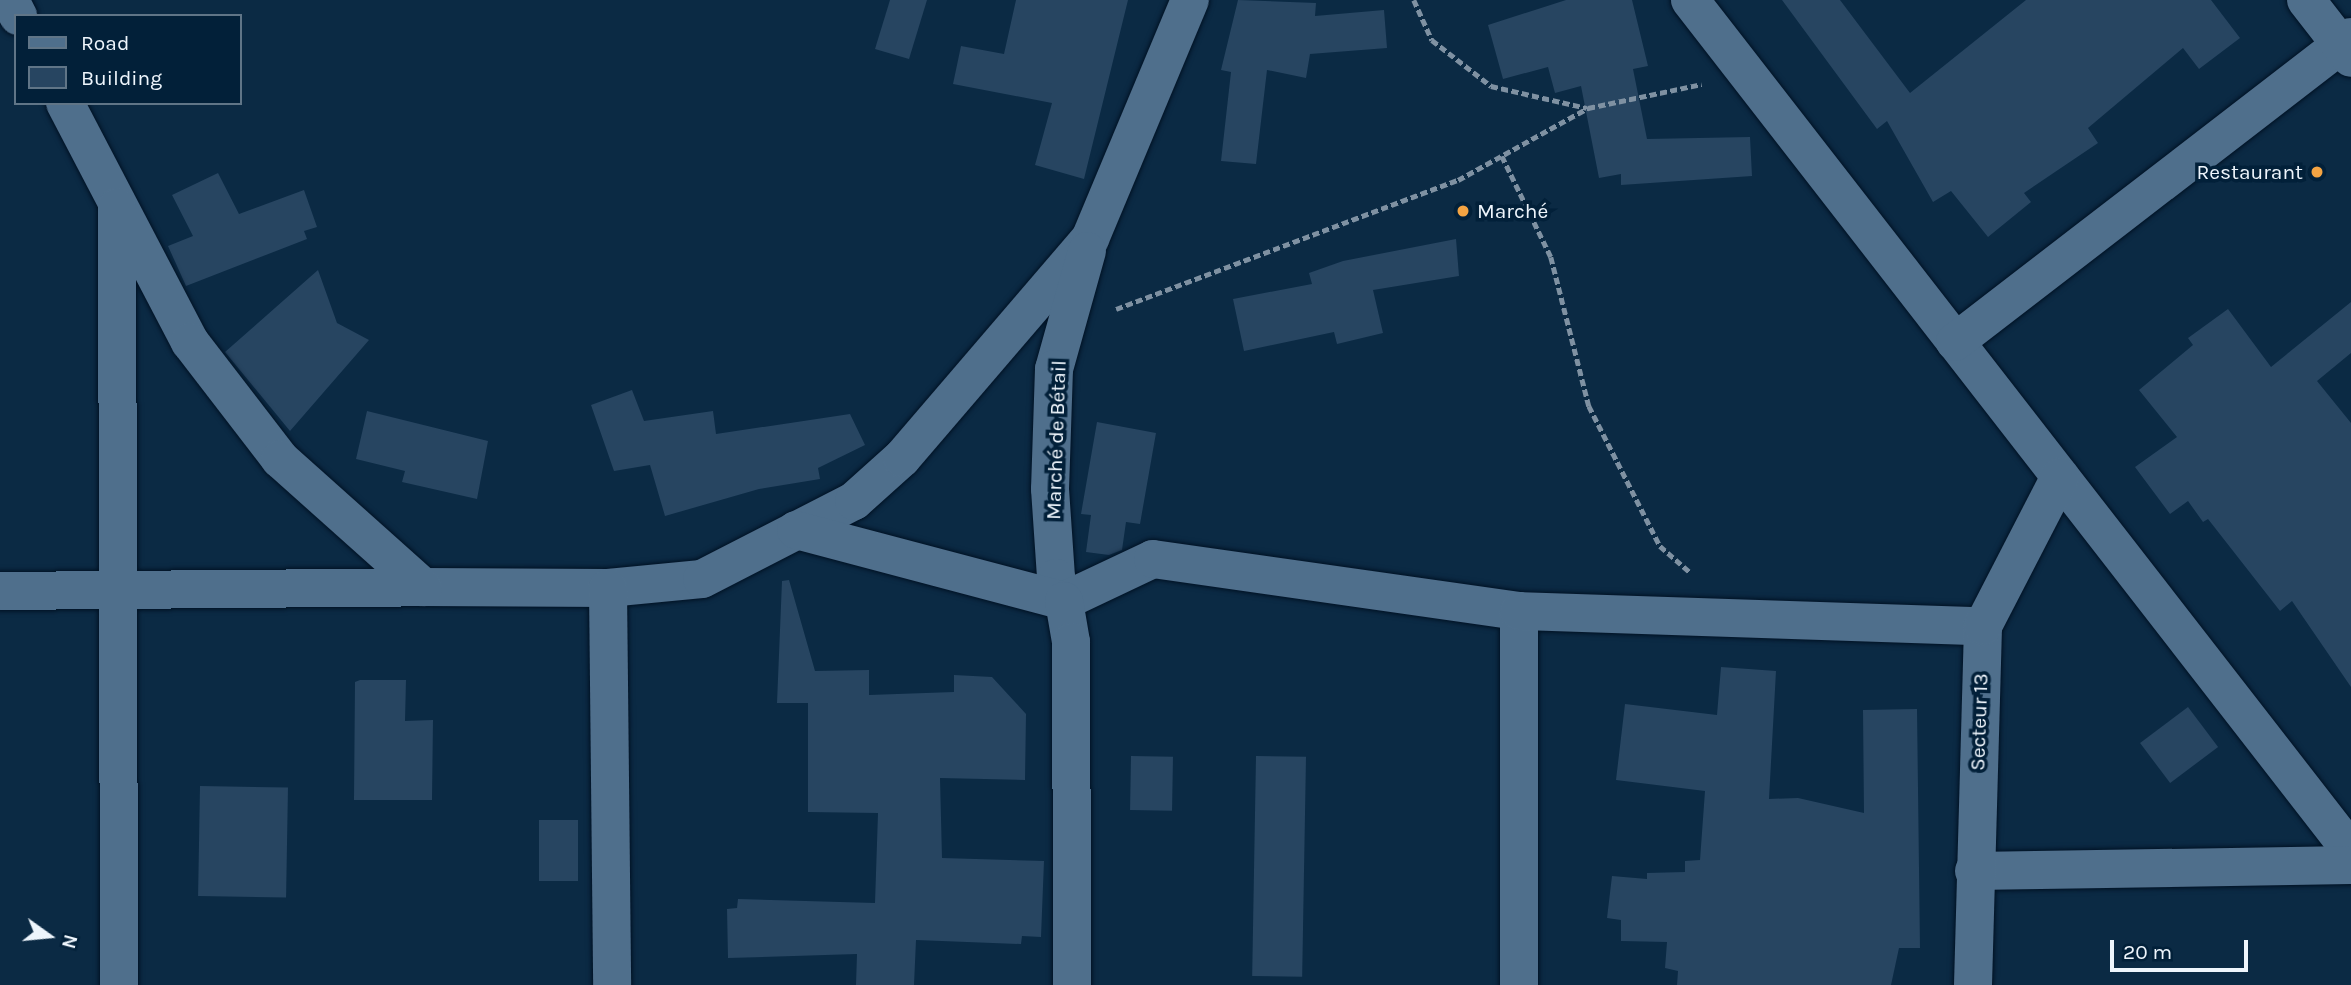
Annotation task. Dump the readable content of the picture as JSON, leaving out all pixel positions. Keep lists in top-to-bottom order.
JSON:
{
  "streets": {
    "street": ["Marché de Bétail", "Secteur 13"]
  },
  "places": ["Restaurant", "Marché"],
  "legend": ["Road", "Building"],
  "scale_bar": "20 m",
  "north": "right"
}
